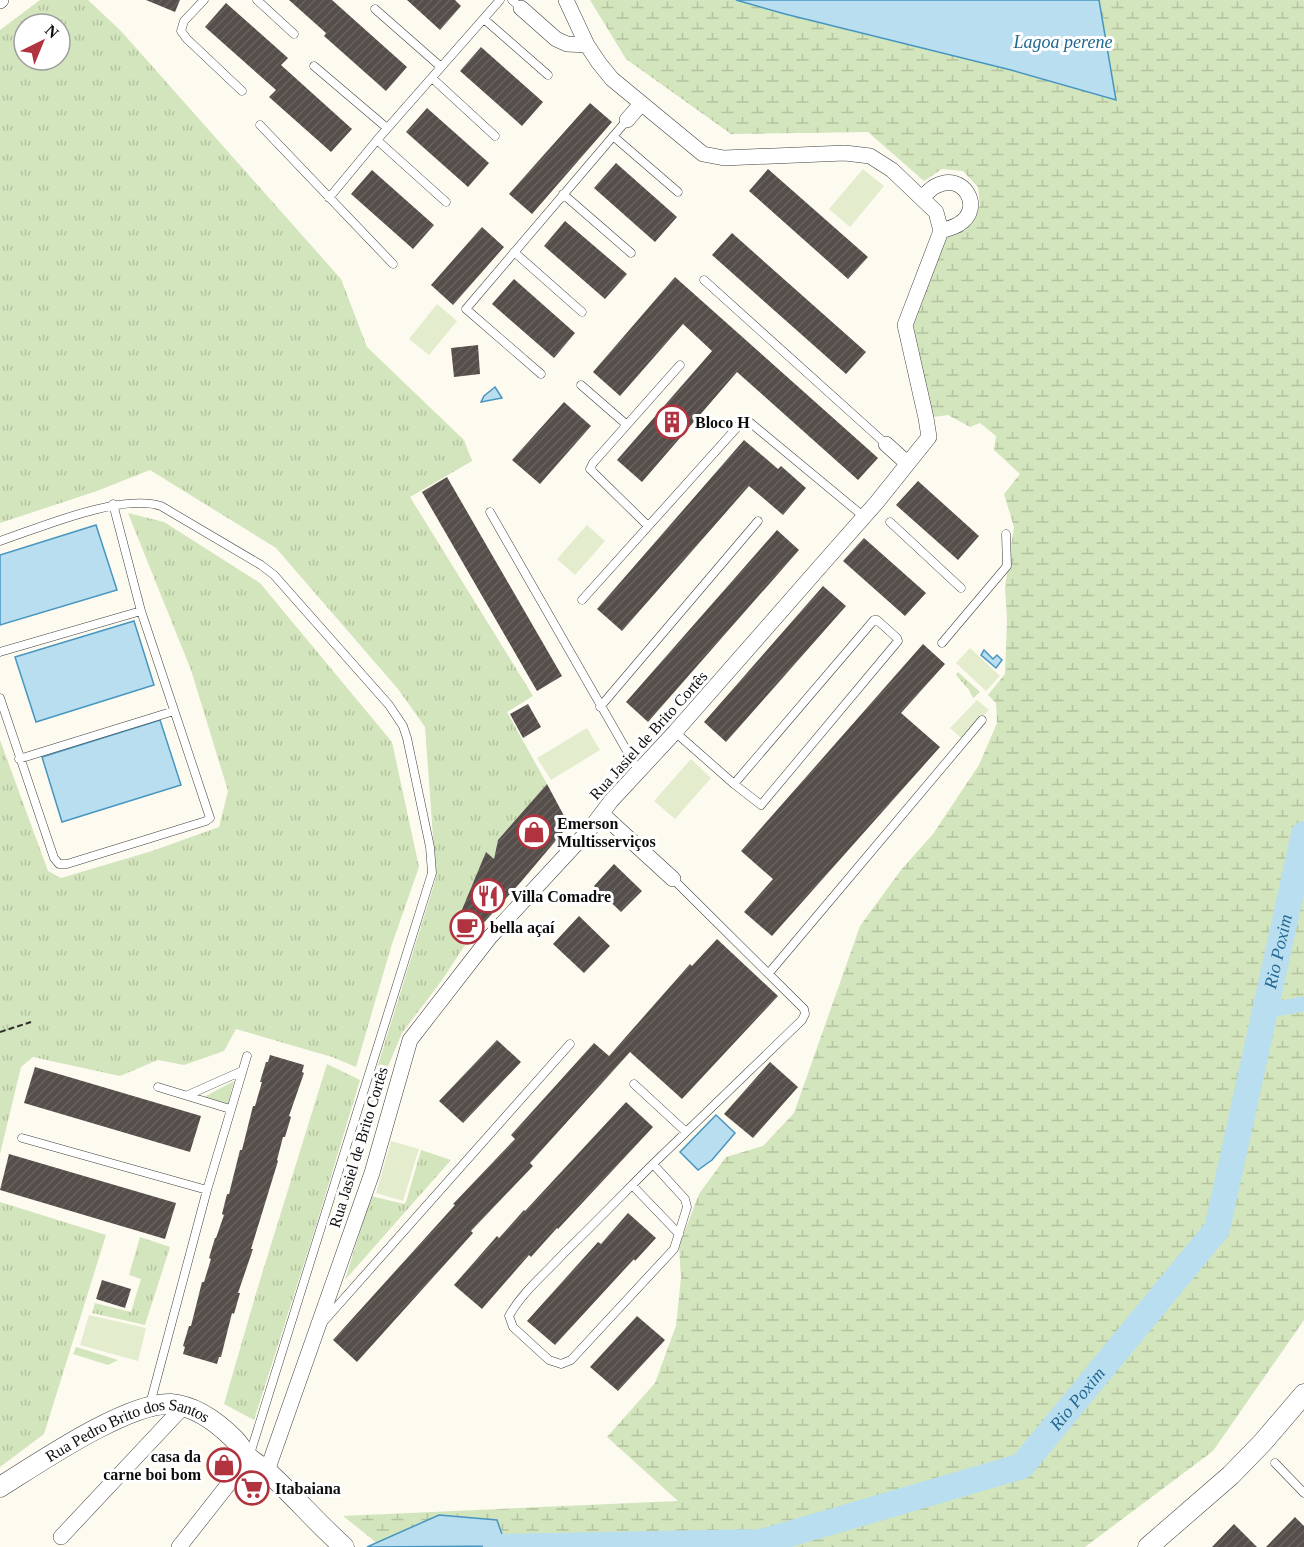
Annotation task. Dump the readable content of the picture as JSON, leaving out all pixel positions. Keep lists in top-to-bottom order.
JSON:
{
  "streets": {
    "street": ["Rua Jasiel de Brito Cortês", "Rua Pedro Brito dos Santos"]
  },
  "crossings": [
    ["Rua Jasiel de Brito Cortês", "Rua Pedro Brito dos Santos"]
  ],
  "water": ["Lagoa perene", "Rio Poxim"],
  "places": {
    "building": ["Bloco H"],
    "shop": ["Emerson Multisserviços", "casa da carne boi bom"],
    "restaurant": ["Villa Comadre"],
    "cafe": ["bella açaí"],
    "supermarket": ["Itabaiana"]
  },
  "north": "top right"
}
